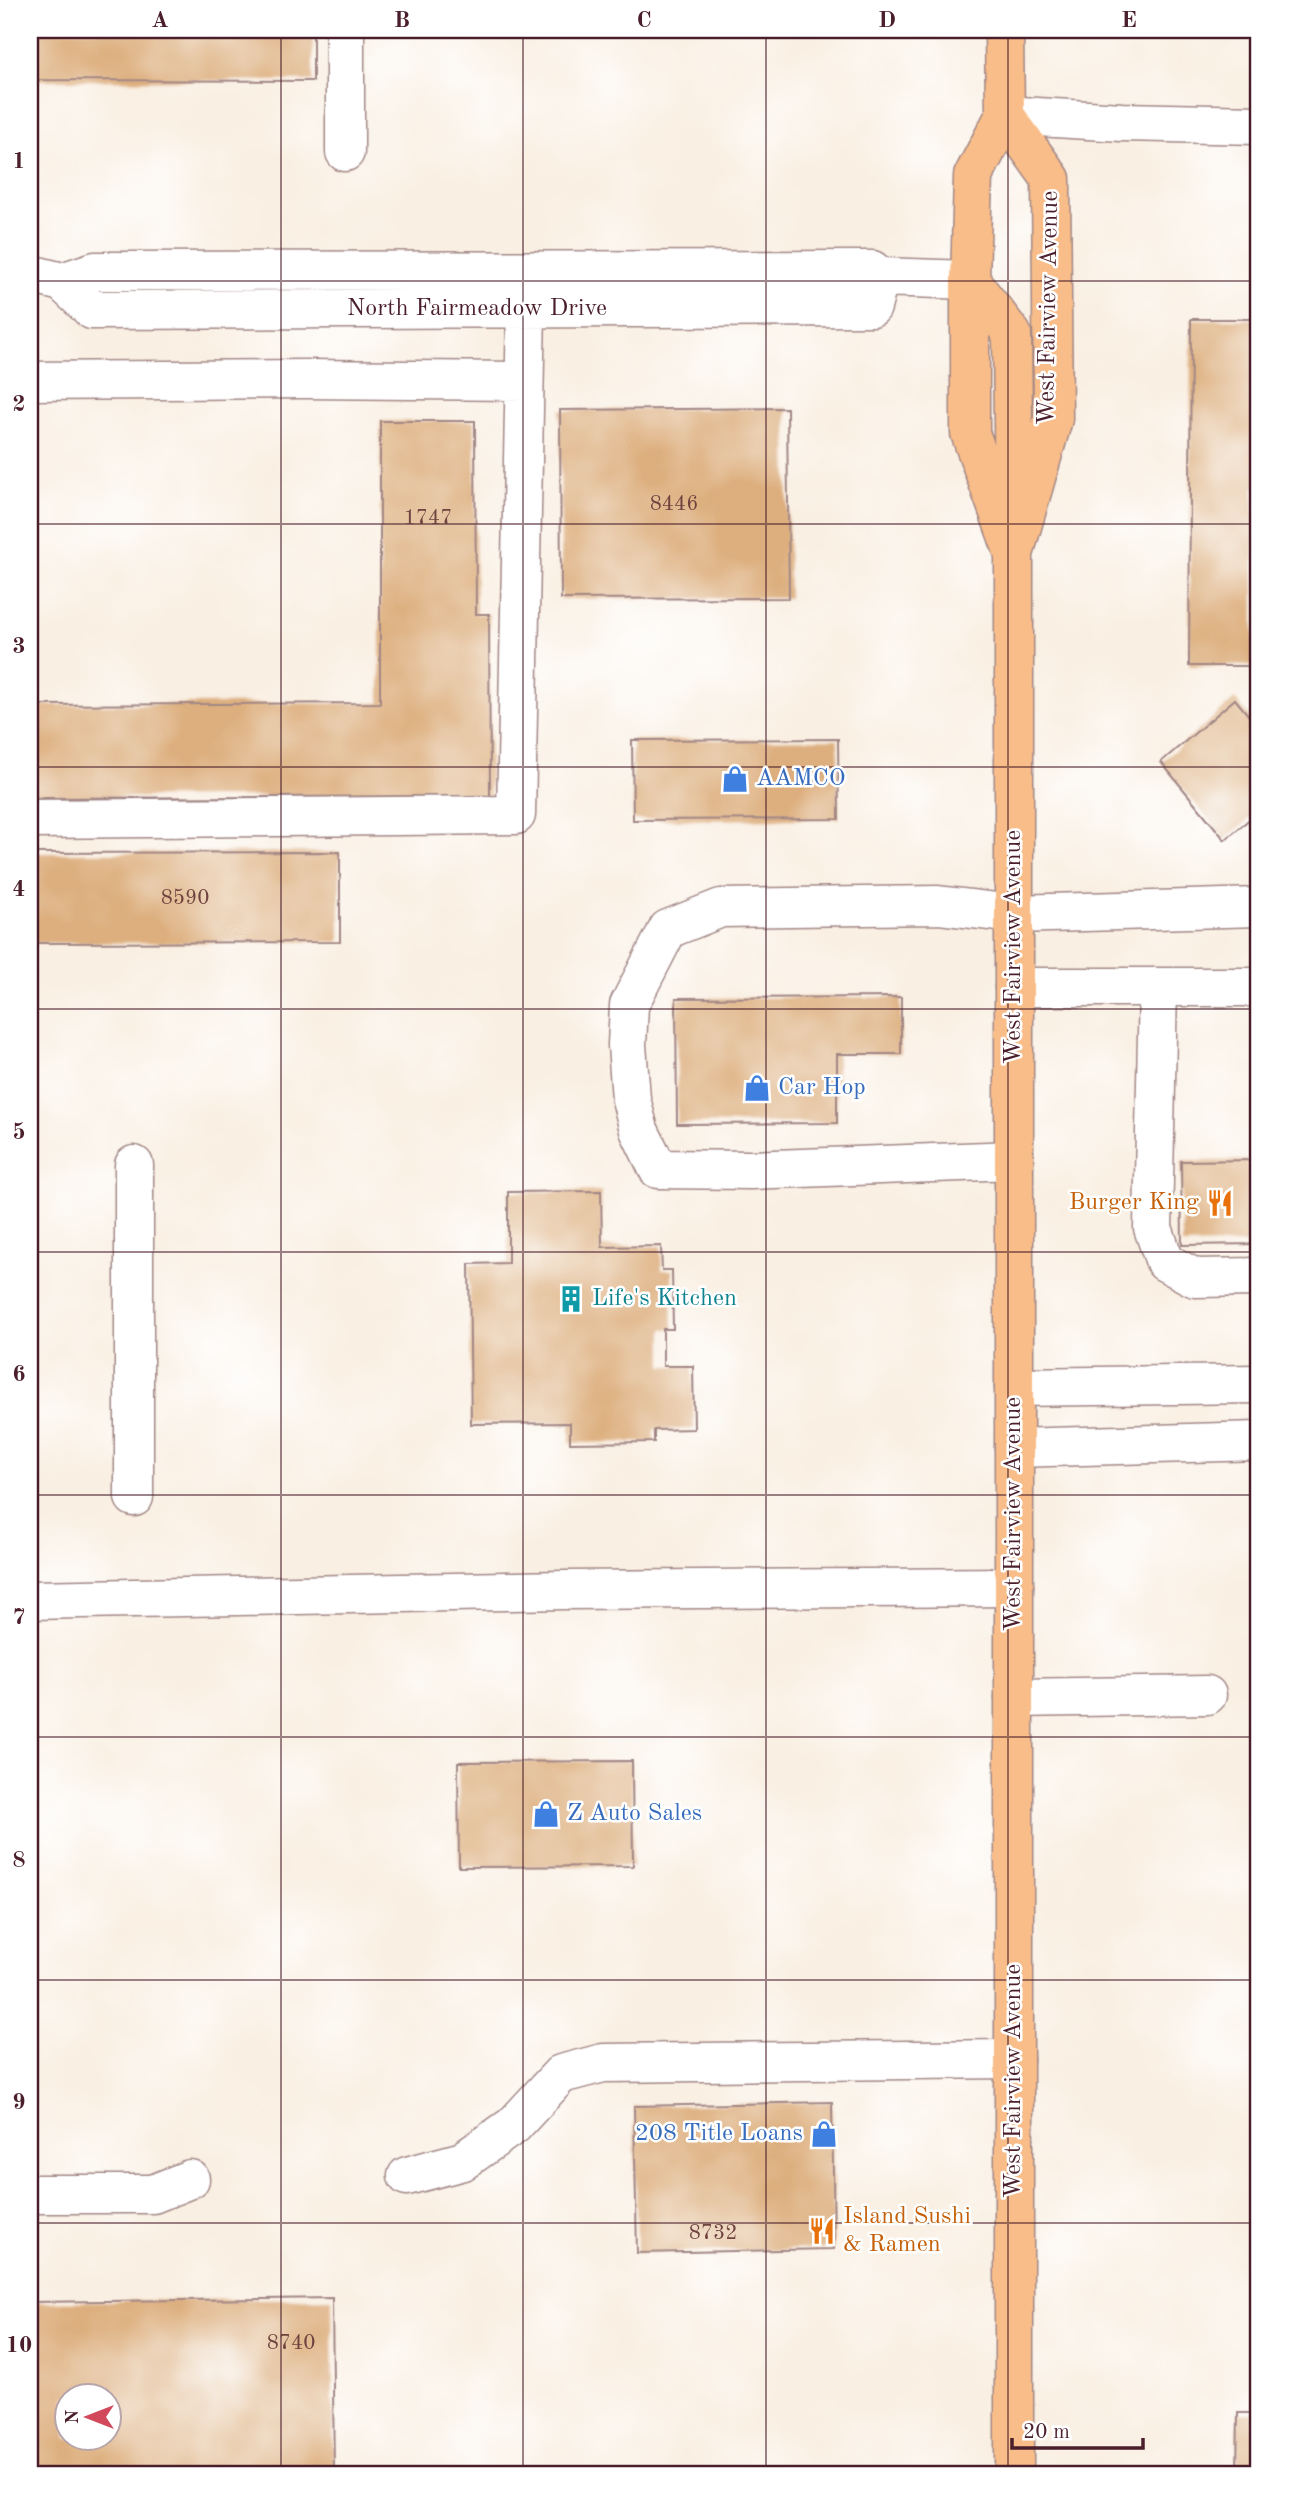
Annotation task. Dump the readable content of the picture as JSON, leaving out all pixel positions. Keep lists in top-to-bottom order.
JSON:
{
  "streets": {
    "main road": ["West Fairview Avenue"],
    "street": ["North Fairmeadow Drive"]
  },
  "crossings": [
    ["West Fairview Avenue", "North Fairmeadow Drive"]
  ],
  "places": {
    "shop": [
      "AAMCO",
      "Car Hop",
      "Z Auto Sales",
      "208 Title Loans"
    ],
    "restaurant": ["Burger King", "Island Sushi & Ramen"],
    "building": ["Life's Kitchen"]
  },
  "house_numbers": [
    "8446",
    "1747",
    "8590",
    "8732",
    "8740"
  ],
  "scale_bar": "20 m",
  "north": "left",
  "grid": {
    "columns": [
      "A",
      "B",
      "C",
      "D",
      "E"
    ],
    "rows": [
      "1",
      "2",
      "3",
      "4",
      "5",
      "6",
      "7",
      "8",
      "9",
      "10"
    ]
  }
}
